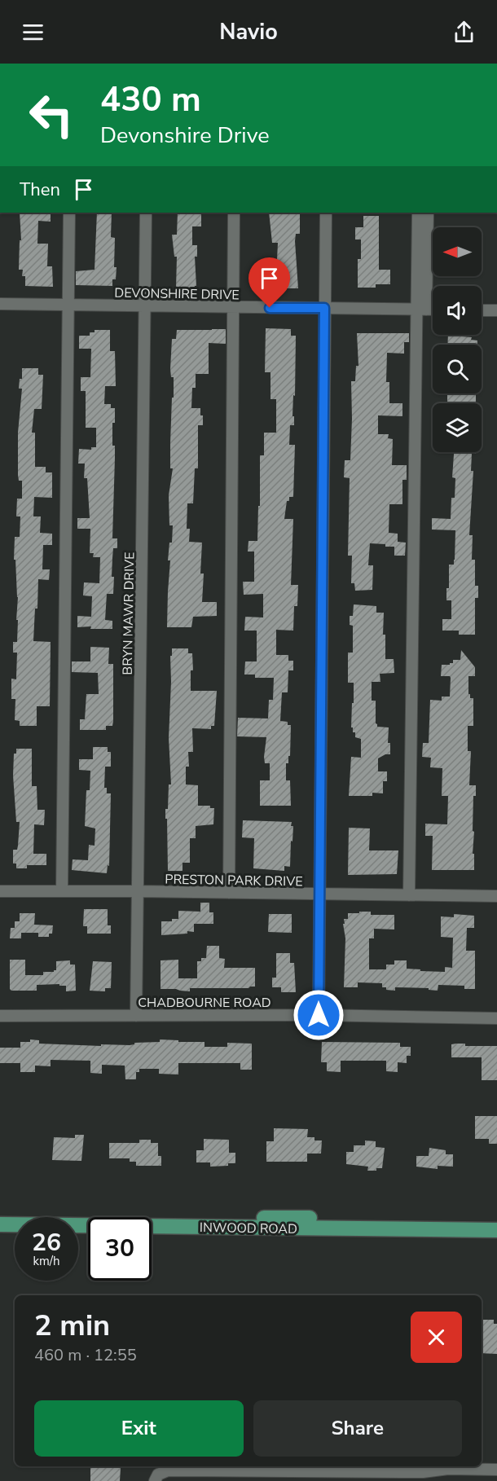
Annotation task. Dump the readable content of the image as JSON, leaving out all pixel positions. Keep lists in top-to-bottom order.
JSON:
{
  "streets": {
    "main road": ["INWOOD ROAD"],
    "street": [
      "DEVONSHIRE DRIVE",
      "BRYN MAWR DRIVE",
      "PRESTON PARK DRIVE",
      "CHADBOURNE ROAD"
    ]
  },
  "crossings": [
    ["DEVONSHIRE DRIVE", "BRYN MAWR DRIVE"],
    ["BRYN MAWR DRIVE", "PRESTON PARK DRIVE"],
    ["BRYN MAWR DRIVE", "CHADBOURNE ROAD"]
  ],
  "north": "left",
  "page": {
    "header": "Navio",
    "turn": ["430 m", "Devonshire Drive"],
    "then": "Then",
    "speed": "26 km/h",
    "limit": "30",
    "heading": ["2 min", "460 m · 12:55"],
    "buttons": ["Exit", "Share"]
  }
}
